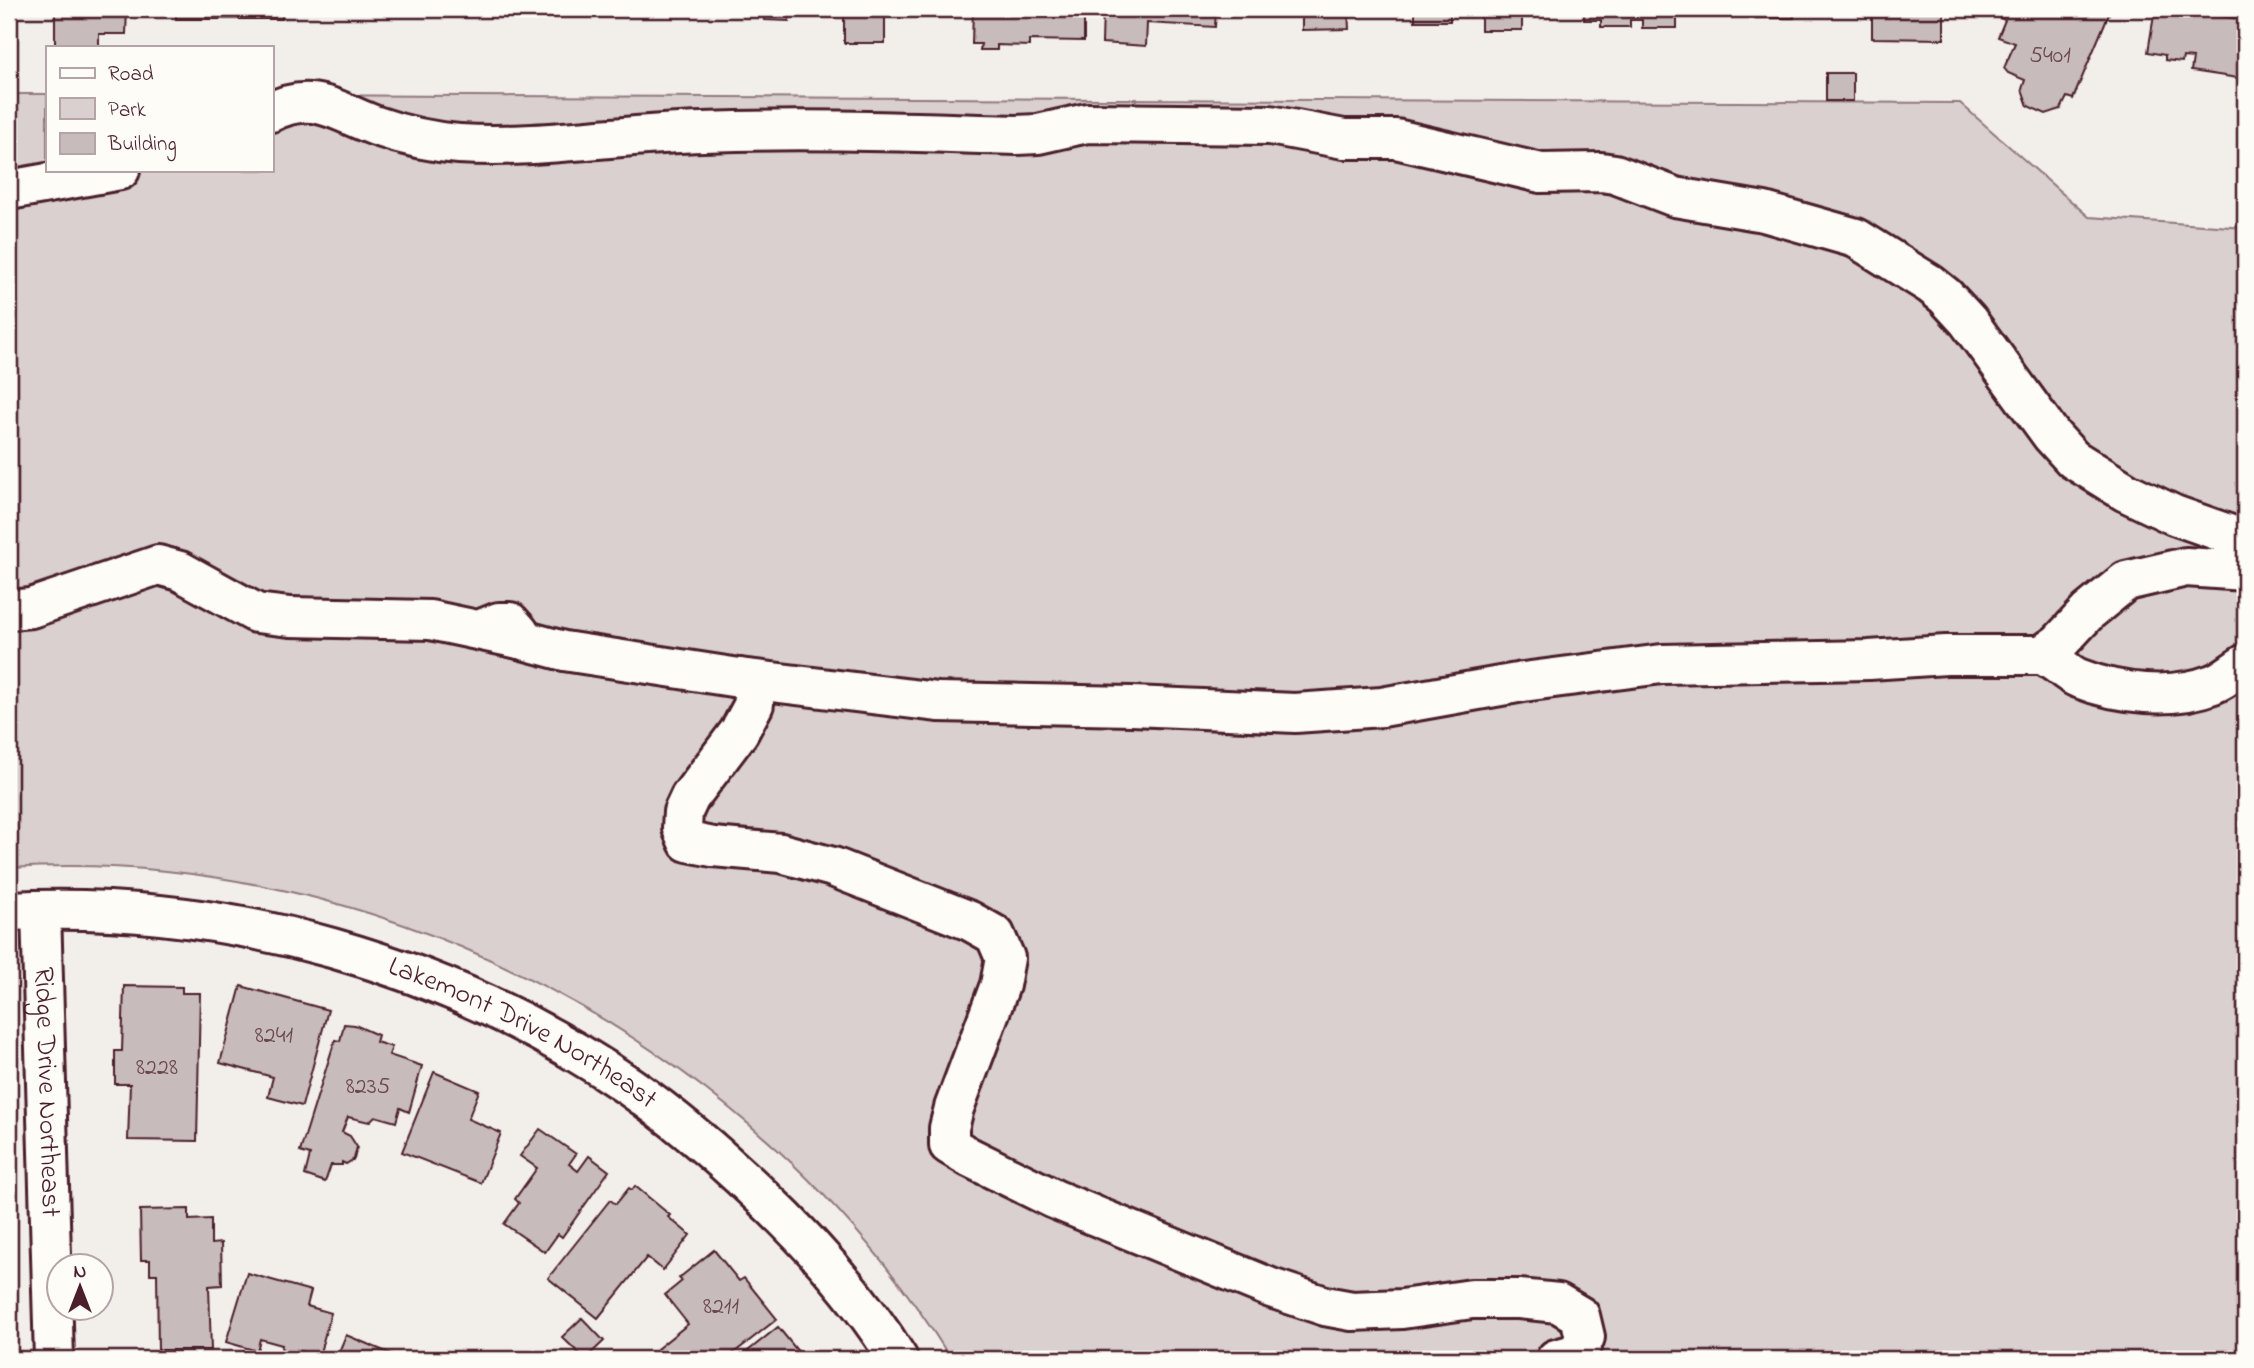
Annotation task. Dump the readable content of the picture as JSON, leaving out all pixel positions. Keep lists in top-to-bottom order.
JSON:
{
  "streets": {
    "street": ["Lakemont Drive Northeast", "Ridge Drive Northeast"]
  },
  "crossings": [
    ["Lakemont Drive Northeast", "Ridge Drive Northeast"]
  ],
  "house_numbers": [
    "5401",
    "8241",
    "8228",
    "8235",
    "8211"
  ],
  "legend": ["Road", "Park", "Building"],
  "north": "top"
}
